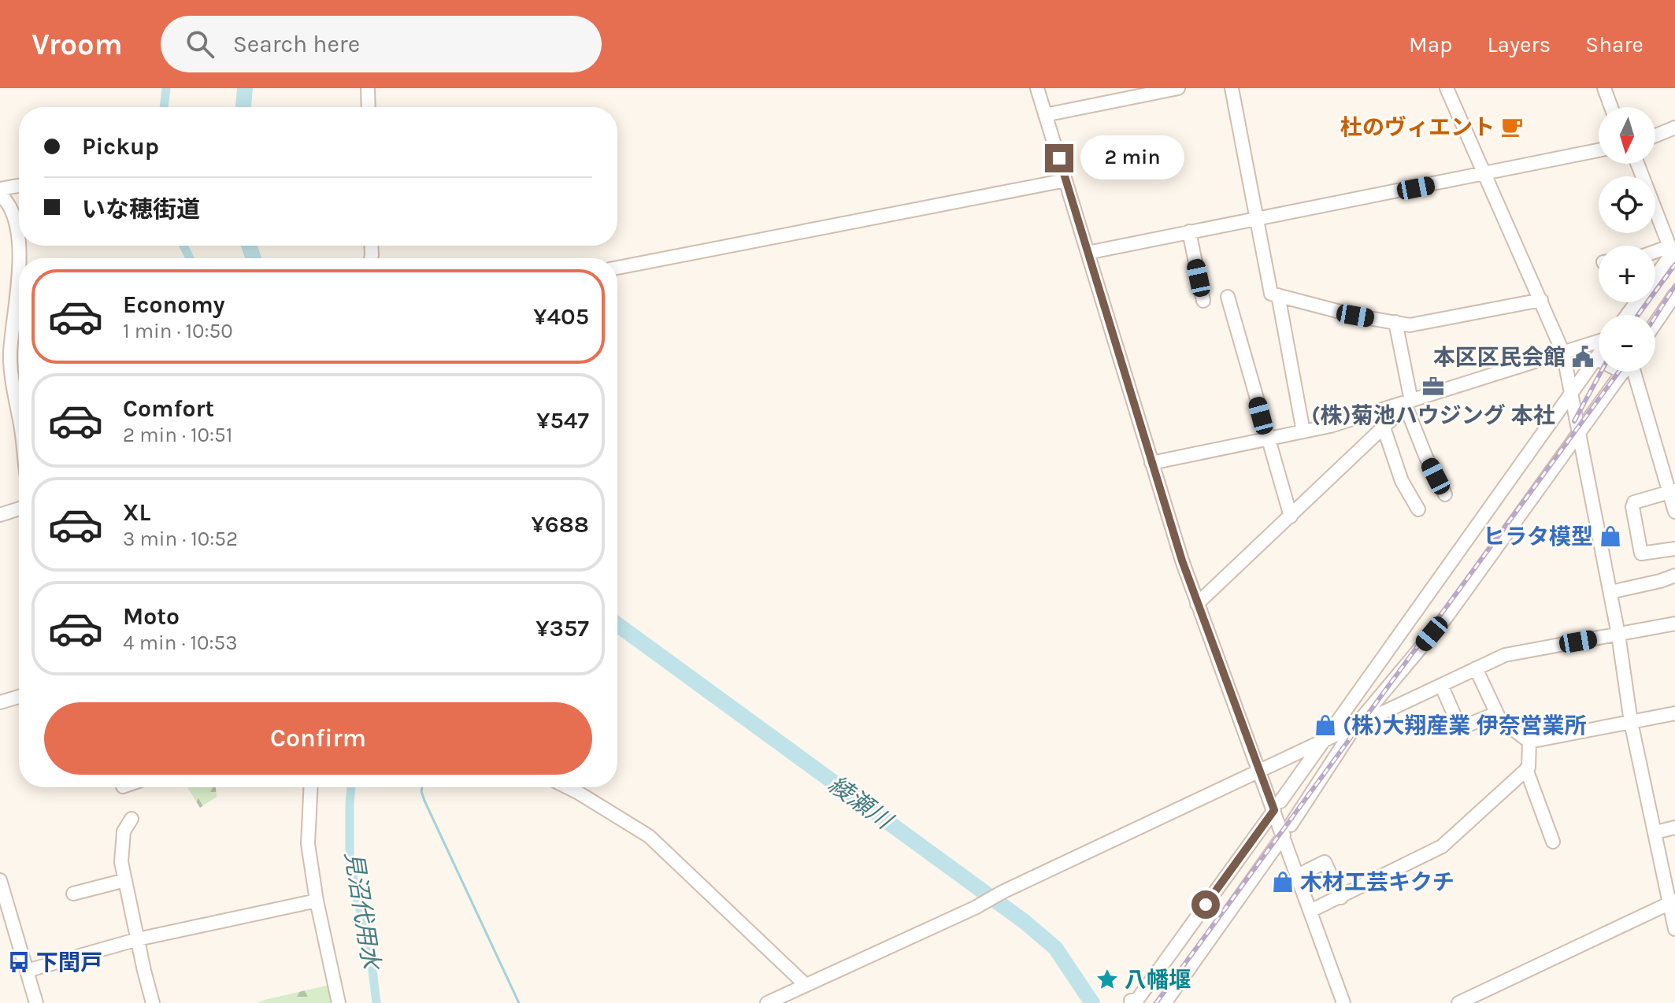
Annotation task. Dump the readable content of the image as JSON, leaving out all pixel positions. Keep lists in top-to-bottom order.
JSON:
{
  "water": ["綾瀬川", "見沼代用水"],
  "places": {
    "cafe": ["杜のヴィエント"],
    "public building": ["本区区民会館"],
    "office": ["(株)菊池ハウジング 本社"],
    "shop": ["ヒラタ模型", "(株)大翔産業 伊奈営業所", "木材工芸キクチ"],
    "bus stop": ["下閏戸"],
    "place": ["八幡堰"]
  },
  "north": "bottom",
  "page": {
    "header": "Vroom",
    "search": "Search here",
    "nav": ["Map", "Layers", "Share"],
    "map_buttons": ["+", "−"],
    "banner": ["Pickup", "いな穂街道"],
    "bubble": "2 min",
    "list": [
      {
        "name": "Economy",
        "note": "1 min · 10:50",
        "value": "¥405"
      },
      {
        "name": "Comfort",
        "note": "2 min · 10:51",
        "value": "¥547"
      },
      {
        "name": "XL",
        "note": "3 min · 10:52",
        "value": "¥688"
      },
      {
        "name": "Moto",
        "note": "4 min · 10:53",
        "value": "¥357"
      }
    ],
    "buttons": "Confirm"
  }
}
